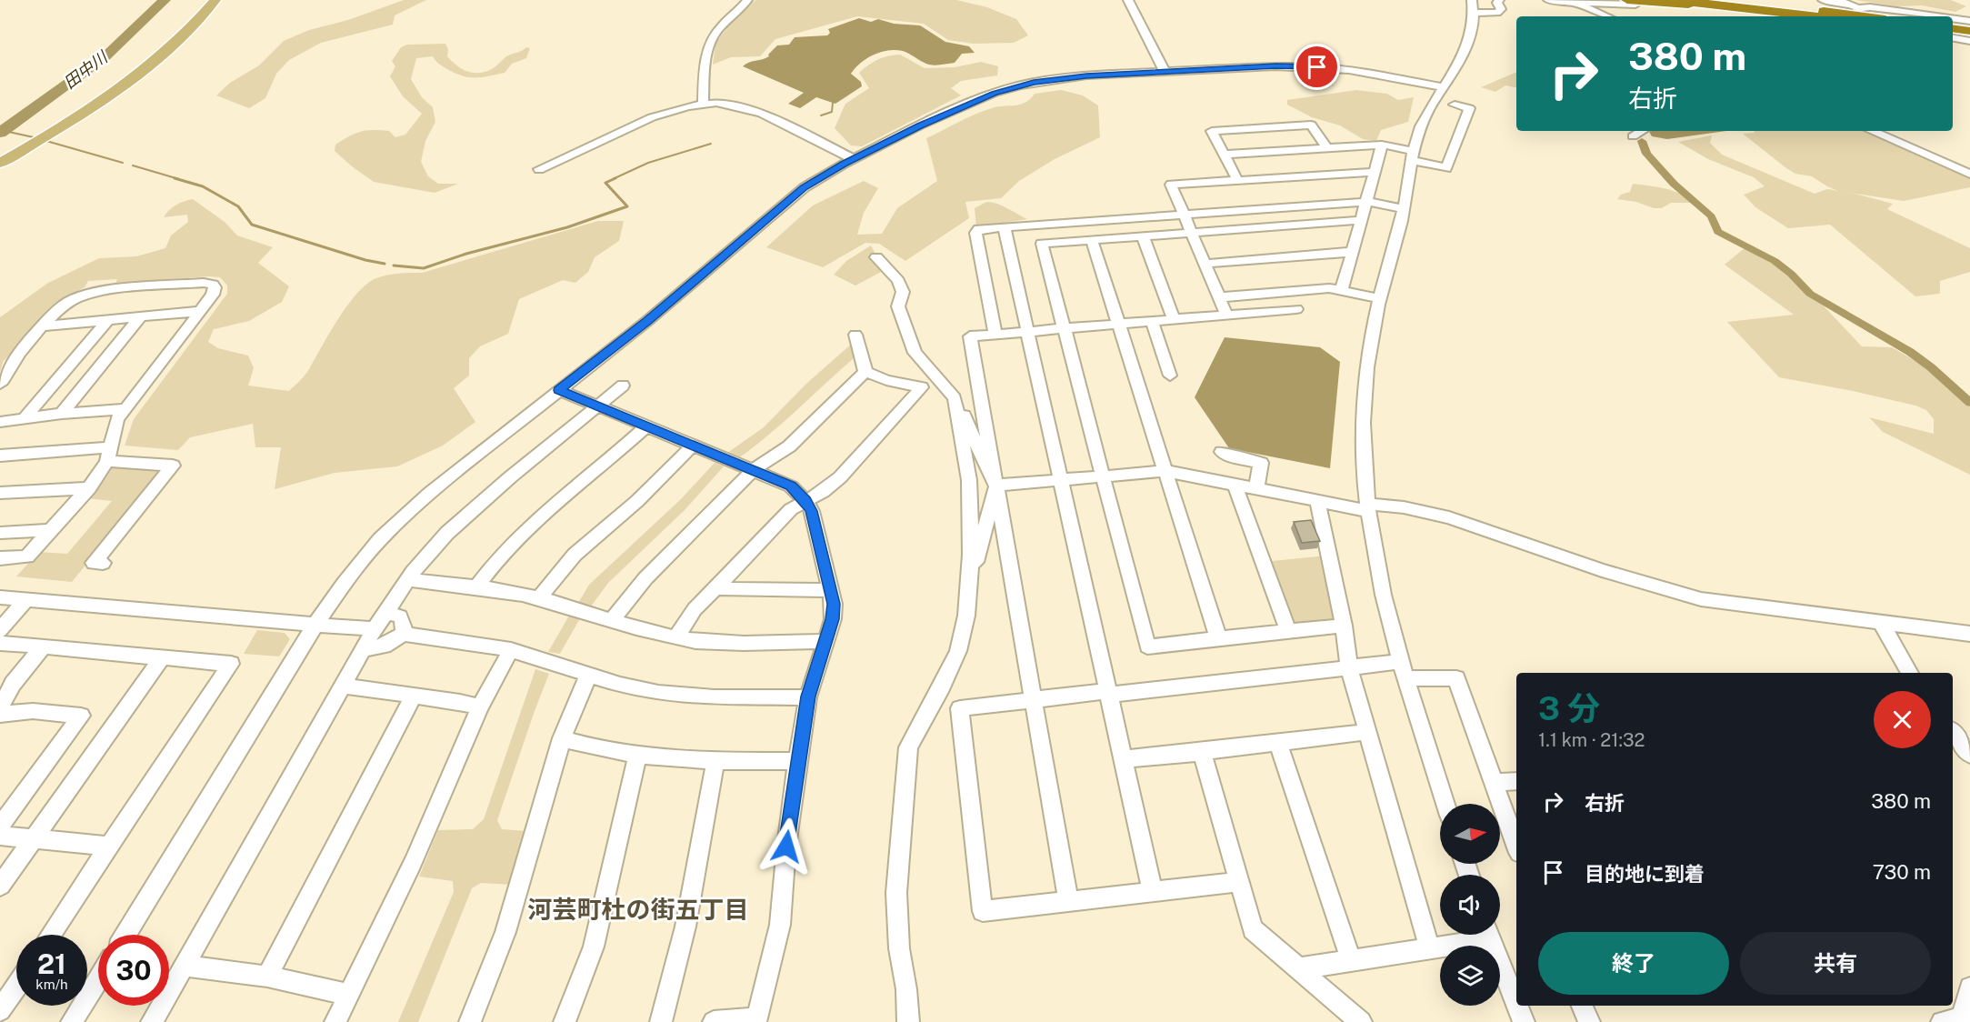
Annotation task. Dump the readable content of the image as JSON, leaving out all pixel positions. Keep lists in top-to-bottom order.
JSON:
{
  "districts": ["河芸町杜の街五丁目"],
  "water": ["田中川"],
  "north": "right",
  "page": {
    "turn": ["380 m", "右折"],
    "heading": ["3 分", "1.1 km · 21:32"],
    "list": [
      {
        "name": "右折",
        "value": "380 m"
      },
      {
        "name": "目的地に到着",
        "value": "730 m"
      }
    ],
    "buttons": ["終了", "共有"],
    "speed": "21 km/h",
    "limit": "30"
  }
}
